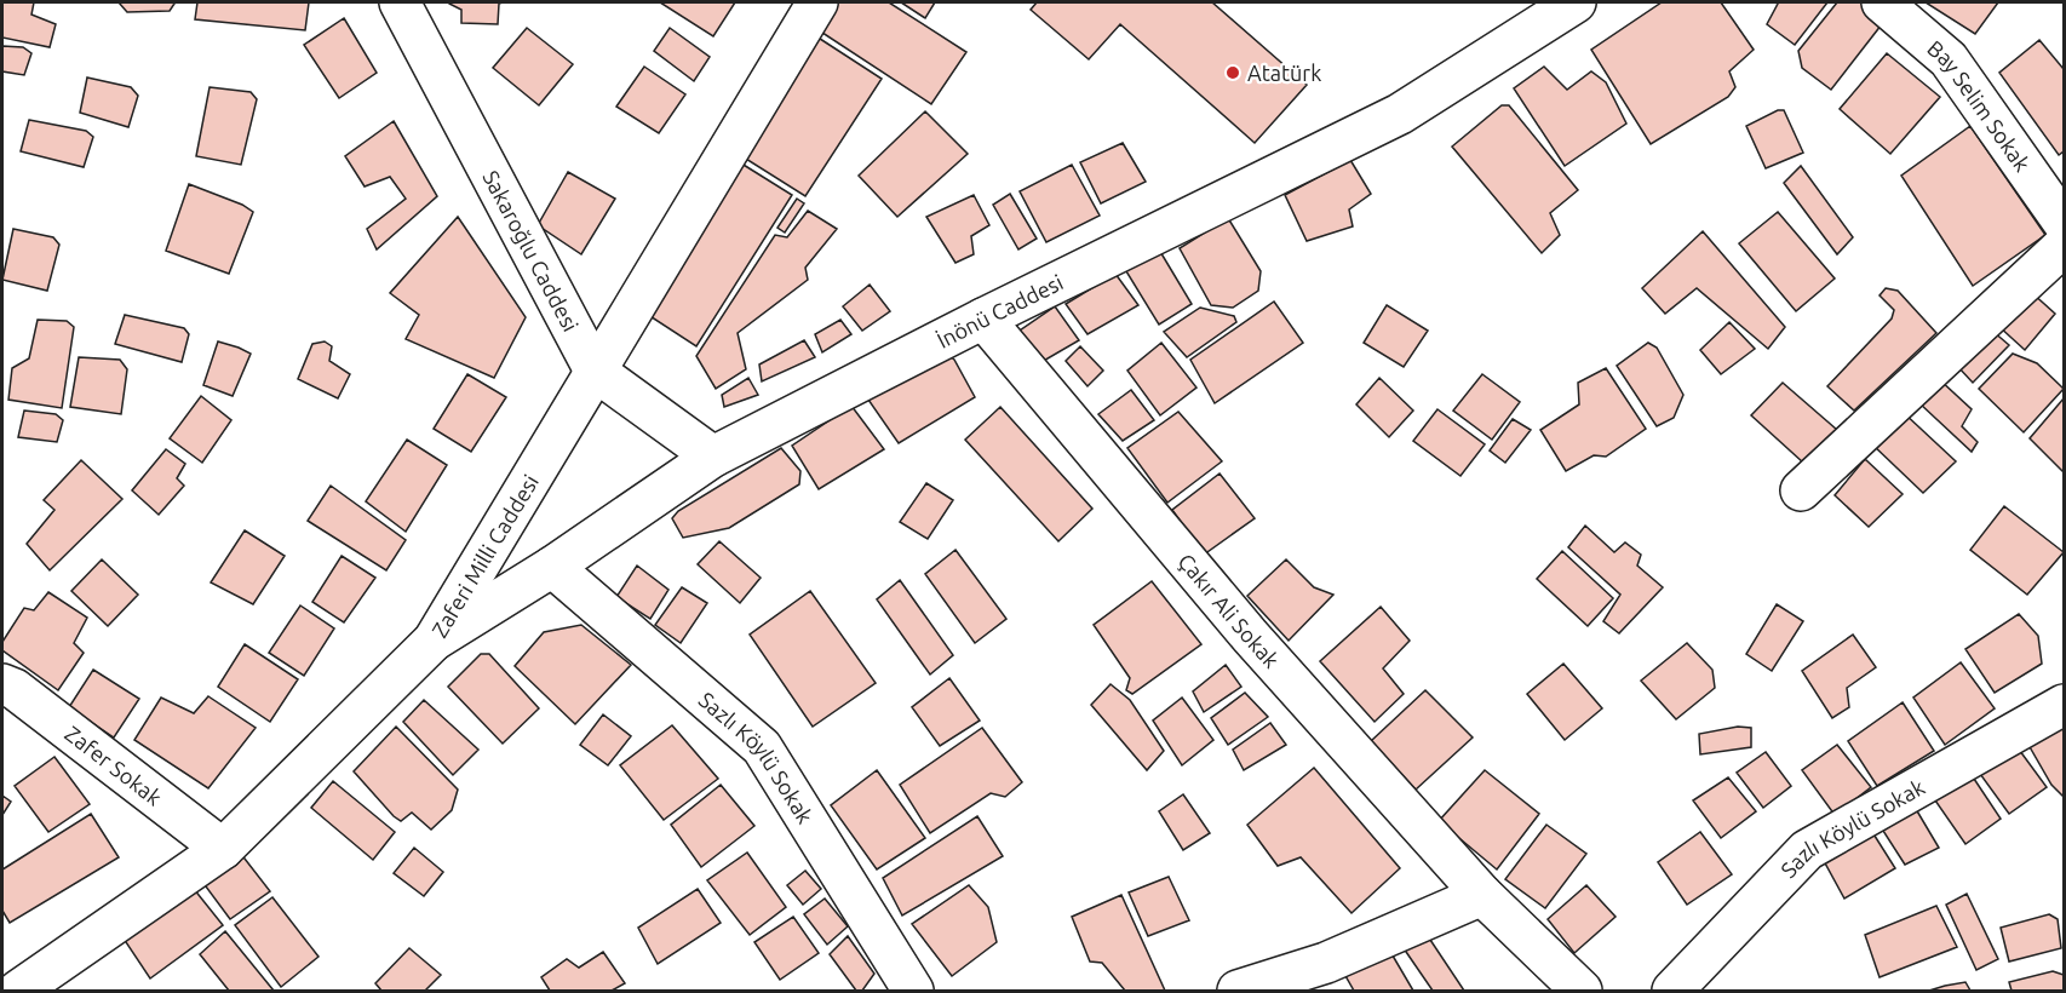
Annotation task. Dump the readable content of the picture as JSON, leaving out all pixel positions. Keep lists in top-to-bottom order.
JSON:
{
  "streets": {
    "street": [
      "Bay Selim Sokak",
      "Sakaroğlu Caddesi",
      "İnönü Caddesi",
      "Zaferi Milli Caddesi",
      "Çakır Ali Sokak",
      "Sazlı Köylü Sokak",
      "Zafer Sokak"
    ]
  },
  "crossings": [
    ["Sakaroğlu Caddesi", "İnönü Caddesi"],
    ["Sakaroğlu Caddesi", "Zaferi Milli Caddesi"],
    ["İnönü Caddesi", "Zaferi Milli Caddesi"],
    ["İnönü Caddesi", "Çakır Ali Sokak"],
    ["İnönü Caddesi", "Sazlı Köylü Sokak"],
    ["Zaferi Milli Caddesi", "Zafer Sokak"]
  ],
  "places": ["Atatürk"]
}
